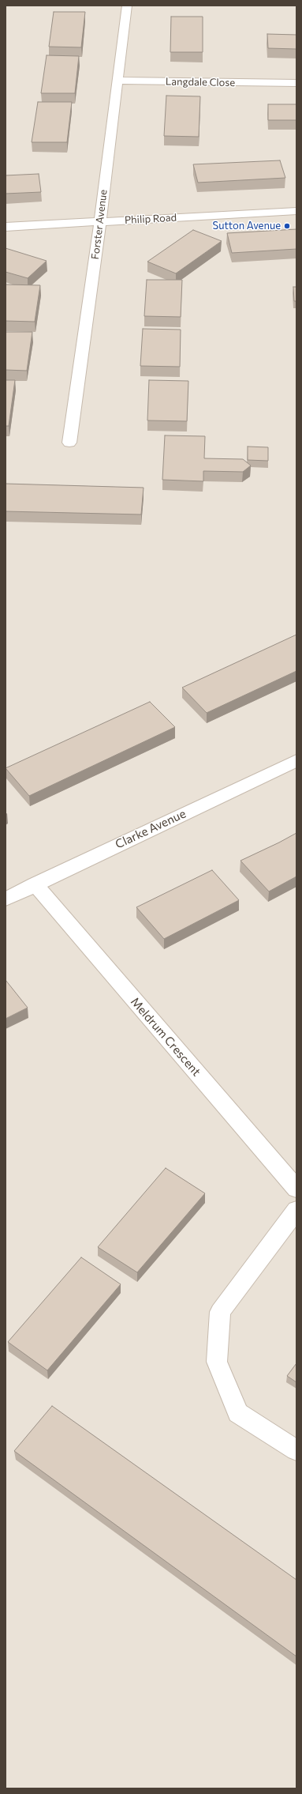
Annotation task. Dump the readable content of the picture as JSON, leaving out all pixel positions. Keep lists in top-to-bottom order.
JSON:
{
  "streets": {
    "street": [
      "Langdale Close",
      "Philip Road",
      "Forster Avenue",
      "Clarke Avenue",
      "Meldrum Crescent"
    ]
  },
  "crossings": [
    ["Langdale Close", "Forster Avenue"],
    ["Philip Road", "Forster Avenue"],
    ["Clarke Avenue", "Meldrum Crescent"]
  ],
  "places": ["Sutton Avenue"]
}
